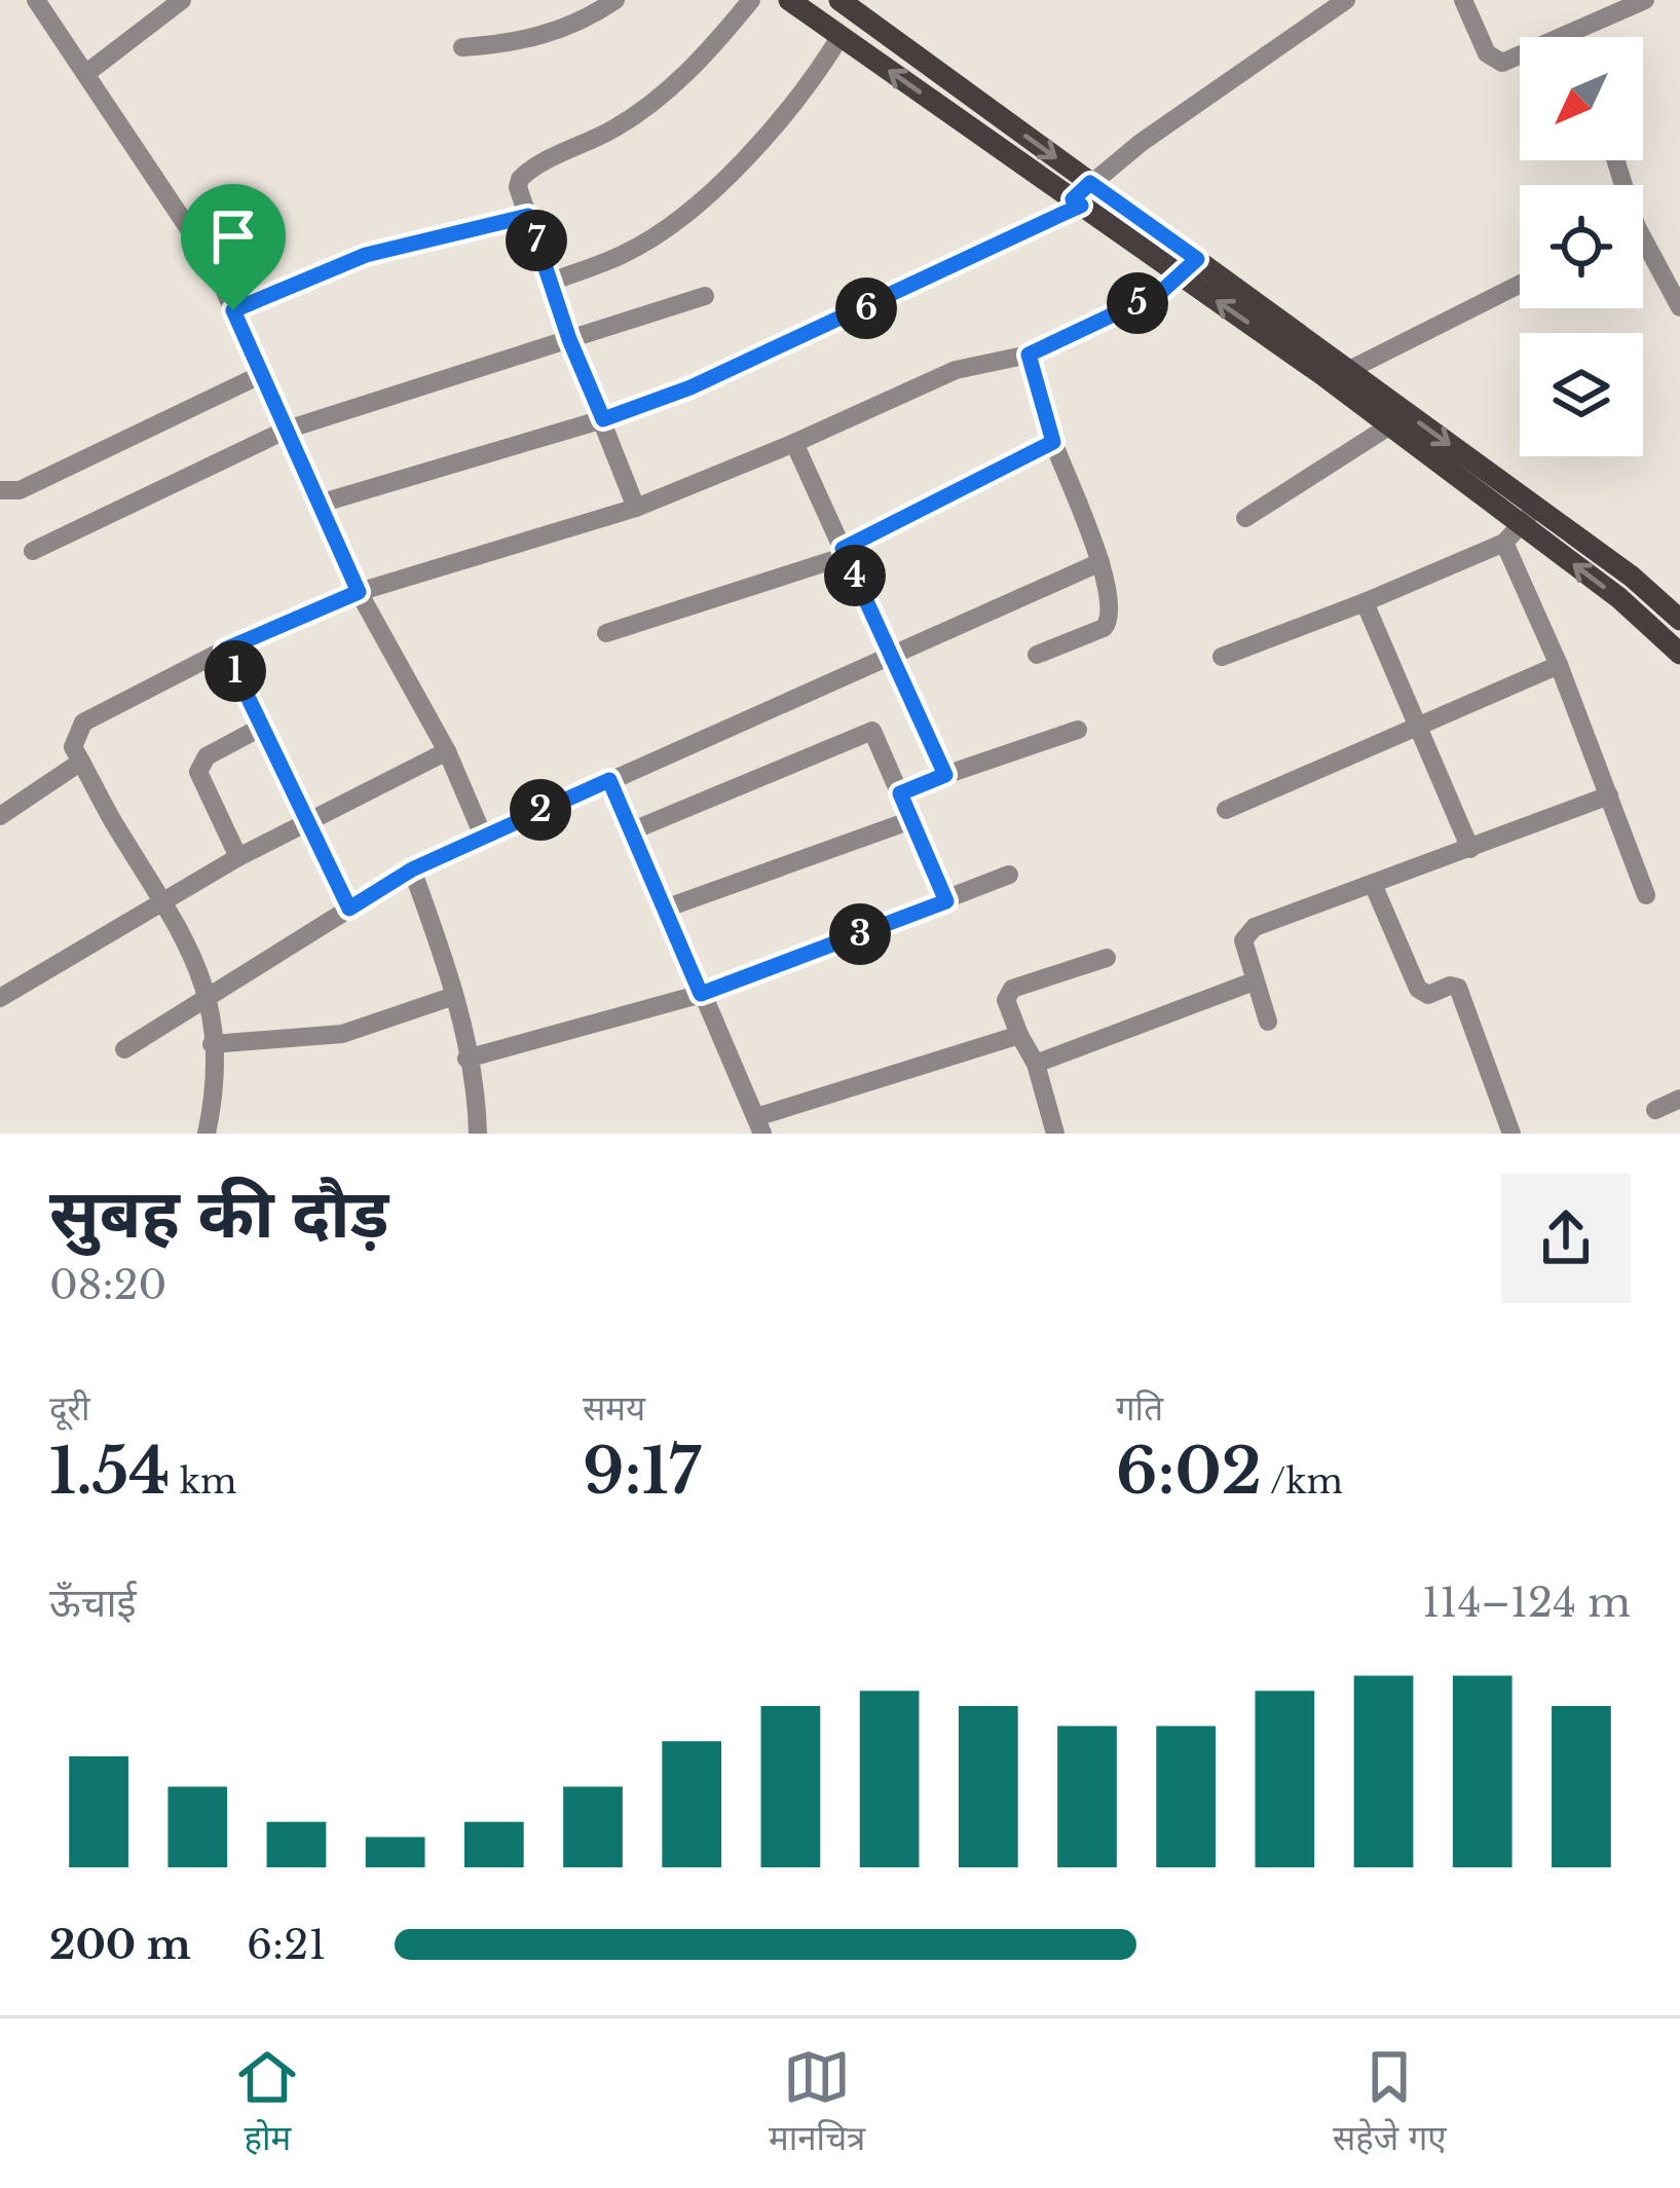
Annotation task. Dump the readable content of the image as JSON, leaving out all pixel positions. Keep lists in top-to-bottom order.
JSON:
{
  "north": "bottom left",
  "page": {
    "pins": [
      "7",
      "5",
      "6",
      "4",
      "1",
      "2",
      "3"
    ],
    "heading": ["सुबह की दौड़", "08:20"],
    "stats": [
      ["दूरी", "1.54 km"],
      ["समय", "9:17"],
      ["गति", "6:02 /km"]
    ],
    "chart": ["ऊँचाई", "114–124 m"],
    "list": [
      {
        "name": "200 m",
        "note": "6:21"
      }
    ],
    "tabs": ["होम", "मानचित्र", "सहेजे गए"]
  }
}
